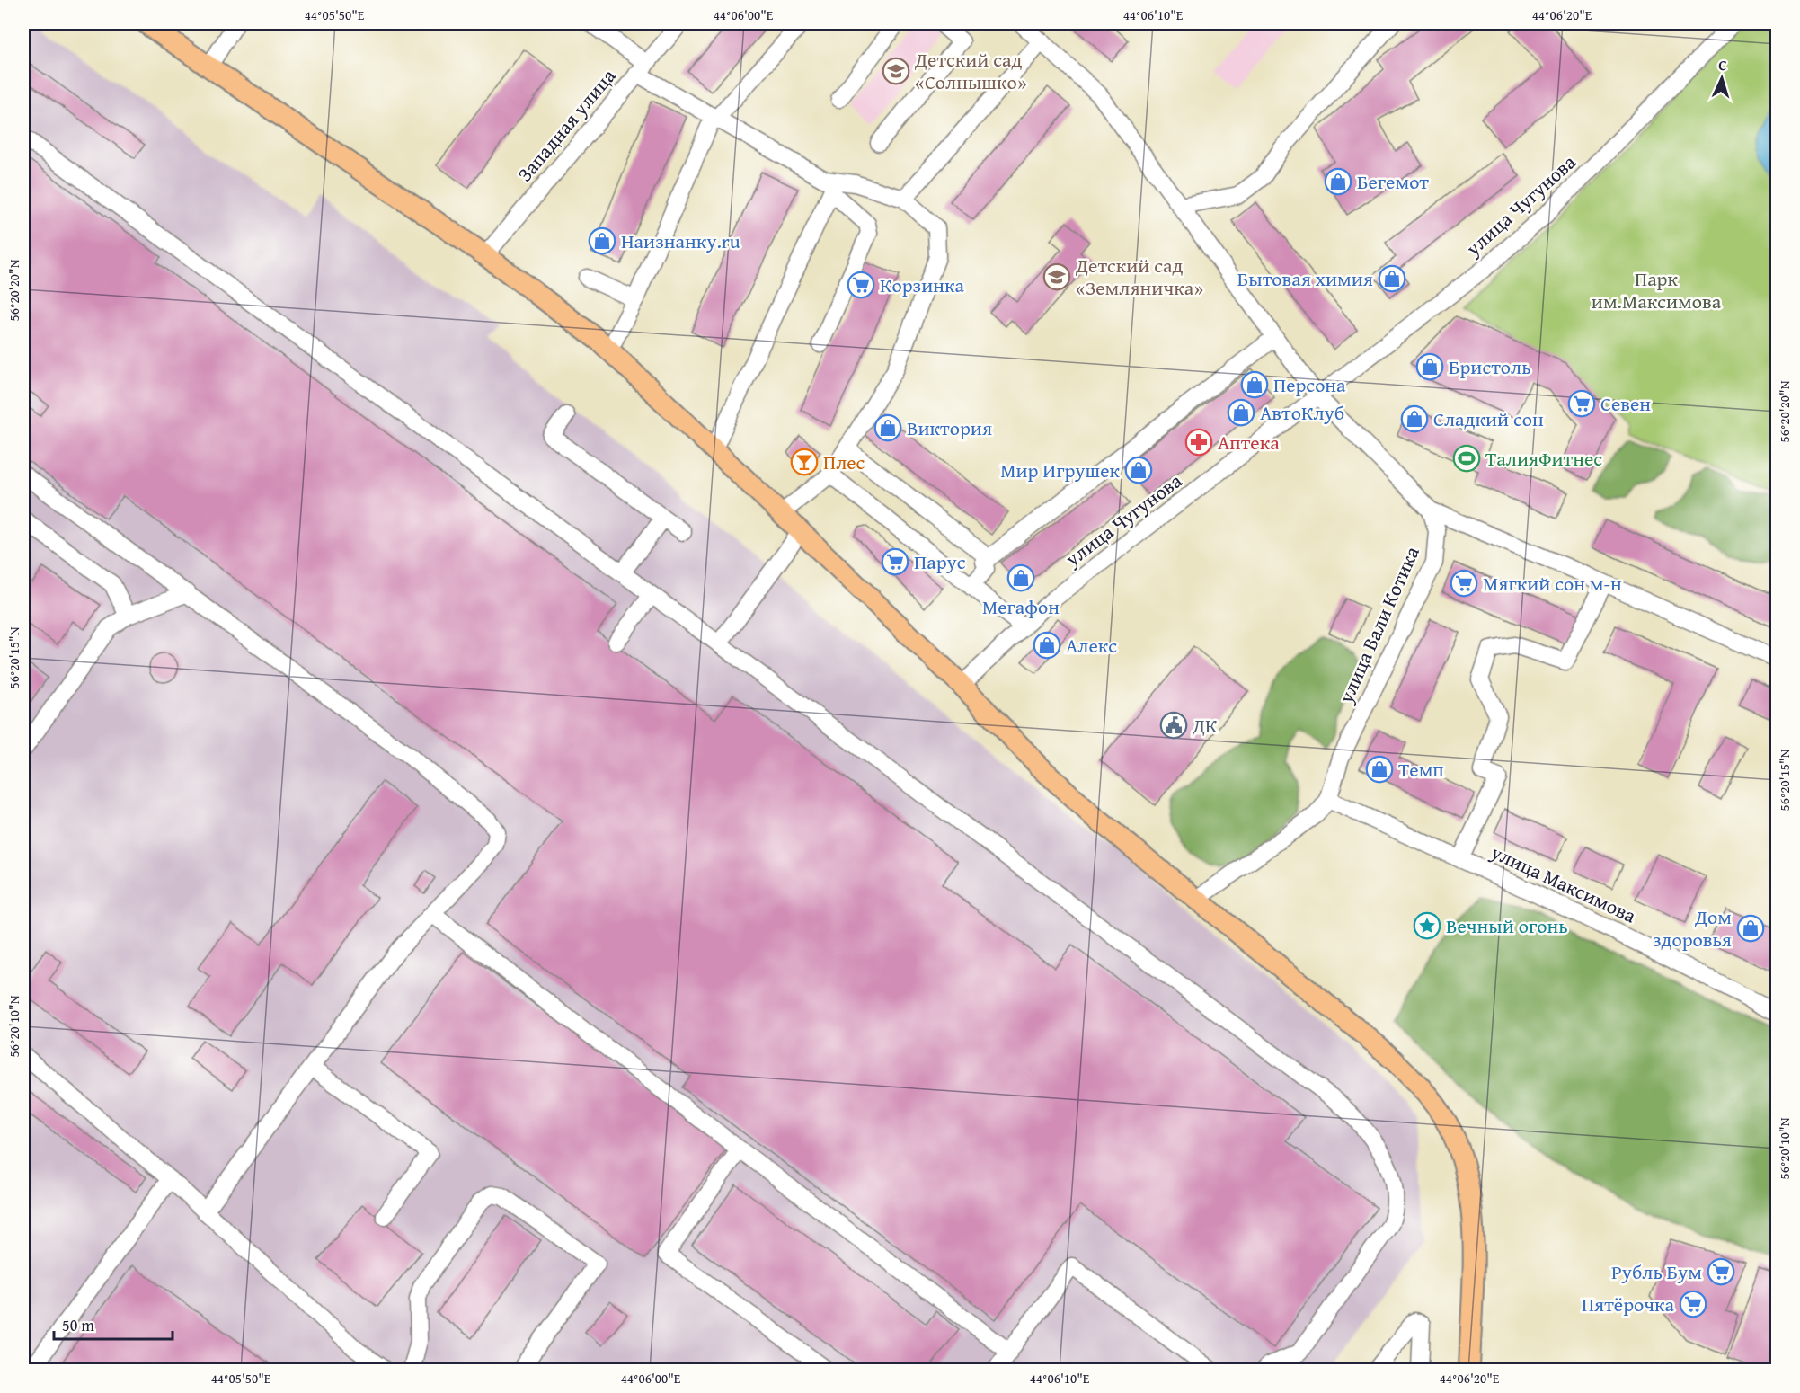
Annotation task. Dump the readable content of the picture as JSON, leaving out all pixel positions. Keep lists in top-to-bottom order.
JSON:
{
  "streets": {
    "street": [
      "Западная улица",
      "улица Чугунова",
      "улица Вали Котика",
      "улица Максимова"
    ]
  },
  "crossings": [
    ["улица Вали Котика", "улица Максимова"]
  ],
  "parks": ["Парк им.Максимова"],
  "places": {
    "school or university": ["Детский сад «Солнышко»", "Детский сад «Земляничка»"],
    "shop": [
      "Бегемот",
      "Наизнанку.ru",
      "Бытовая химия",
      "Бристоль",
      "Персона",
      "АвтоКлуб",
      "Сладкий сон",
      "Виктория",
      "Мир Игрушек",
      "Мегафон",
      "Алекс",
      "Темп",
      "Дом здоровья"
    ],
    "supermarket": [
      "Корзинка",
      "Севен",
      "Парус",
      "Мягкий сон м-н",
      "Рубль Бум",
      "Пятёрочка"
    ],
    "pharmacy": ["Аптека"],
    "sports": ["ТалияФитнес"],
    "bar": ["Плес"],
    "public building": ["ДК"],
    "place": ["Вечный огонь"]
  },
  "scale_bar": "50 m",
  "north": "top",
  "coordinates": [
    "44°05'50\"E",
    "44°06'00\"E",
    "44°06'10\"E",
    "44°06'20\"E",
    "56°20'20\"N",
    "56°20'15\"N",
    "56°20'10\"N"
  ]
}
